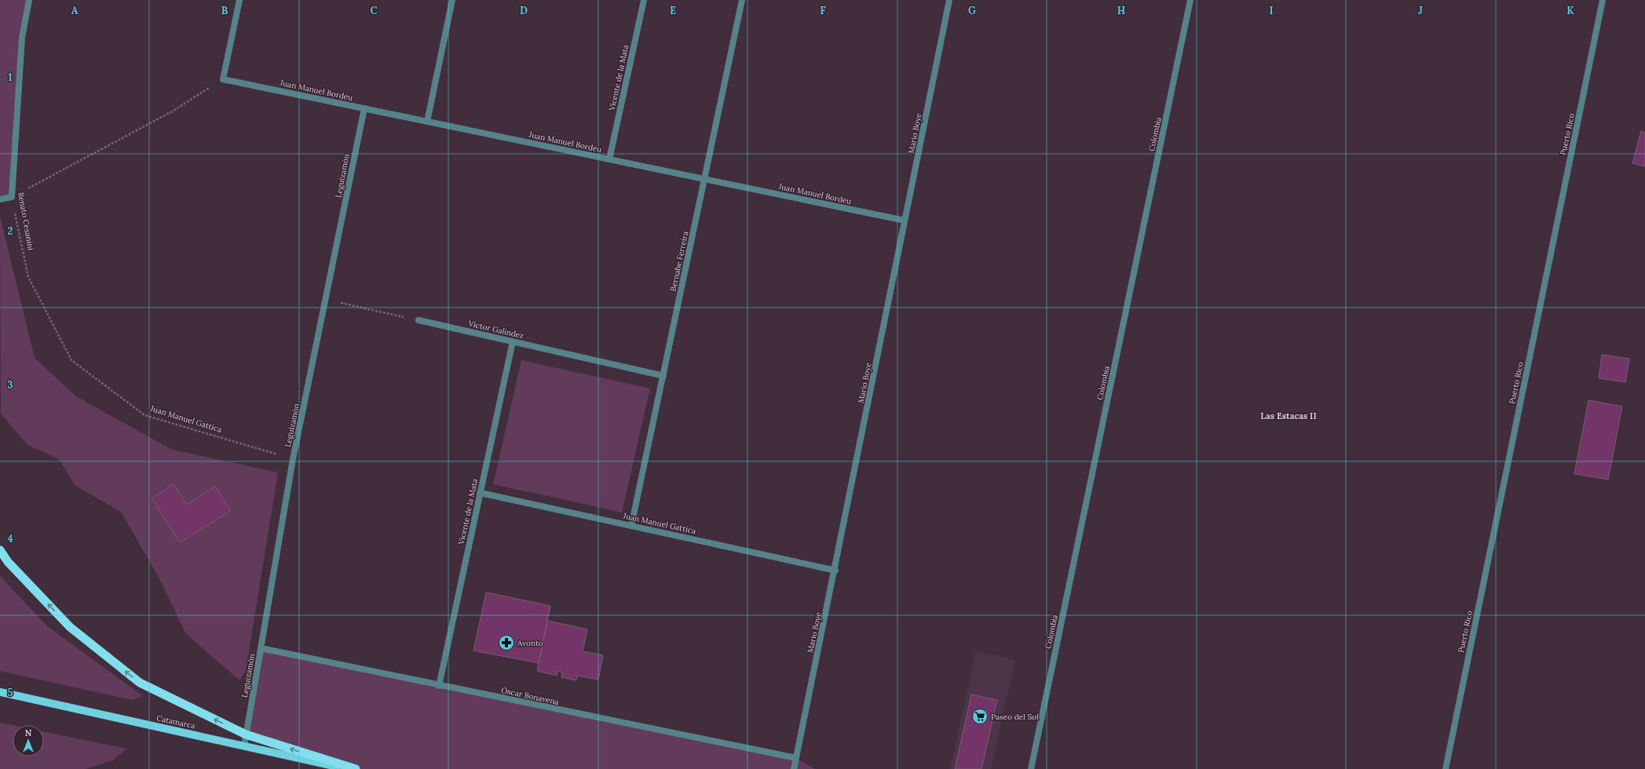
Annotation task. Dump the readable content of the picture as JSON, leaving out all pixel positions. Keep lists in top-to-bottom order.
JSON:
{
  "streets": {
    "main road": ["Catamarca"],
    "street": [
      "Vicente de la Mata",
      "Juan Manuel Bordeu",
      "Mario Boye",
      "Colombia",
      "Puerto Rico",
      "Leguizamón",
      "Renato Cesanini",
      "Bernabe Ferreira",
      "Víctor Galíndez",
      "Juan Manuel Gattica",
      "Oscar Bonavena"
    ]
  },
  "crossings": [
    ["Vicente de la Mata", "Juan Manuel Bordeu"],
    ["Vicente de la Mata", "Víctor Galíndez"],
    ["Vicente de la Mata", "Juan Manuel Gattica"],
    ["Vicente de la Mata", "Oscar Bonavena"],
    ["Juan Manuel Bordeu", "Mario Boye"],
    ["Juan Manuel Bordeu", "Leguizamón"],
    ["Juan Manuel Bordeu", "Bernabe Ferreira"],
    ["Mario Boye", "Juan Manuel Gattica"],
    ["Mario Boye", "Oscar Bonavena"],
    ["Leguizamón", "Juan Manuel Gattica"],
    ["Leguizamón", "Oscar Bonavena"],
    ["Leguizamón", "Catamarca"],
    ["Renato Cesanini", "Juan Manuel Gattica"],
    ["Bernabe Ferreira", "Víctor Galíndez"],
    ["Bernabe Ferreira", "Juan Manuel Gattica"]
  ],
  "districts": ["Las Estacas II"],
  "places": {
    "pharmacy": ["Avonto"],
    "supermarket": ["Paseo del Sol"]
  },
  "north": "top",
  "grid": {
    "columns": [
      "A",
      "B",
      "C",
      "D",
      "E",
      "F",
      "G",
      "H",
      "I",
      "J",
      "K"
    ],
    "rows": [
      "1",
      "2",
      "3",
      "4",
      "5"
    ]
  }
}
